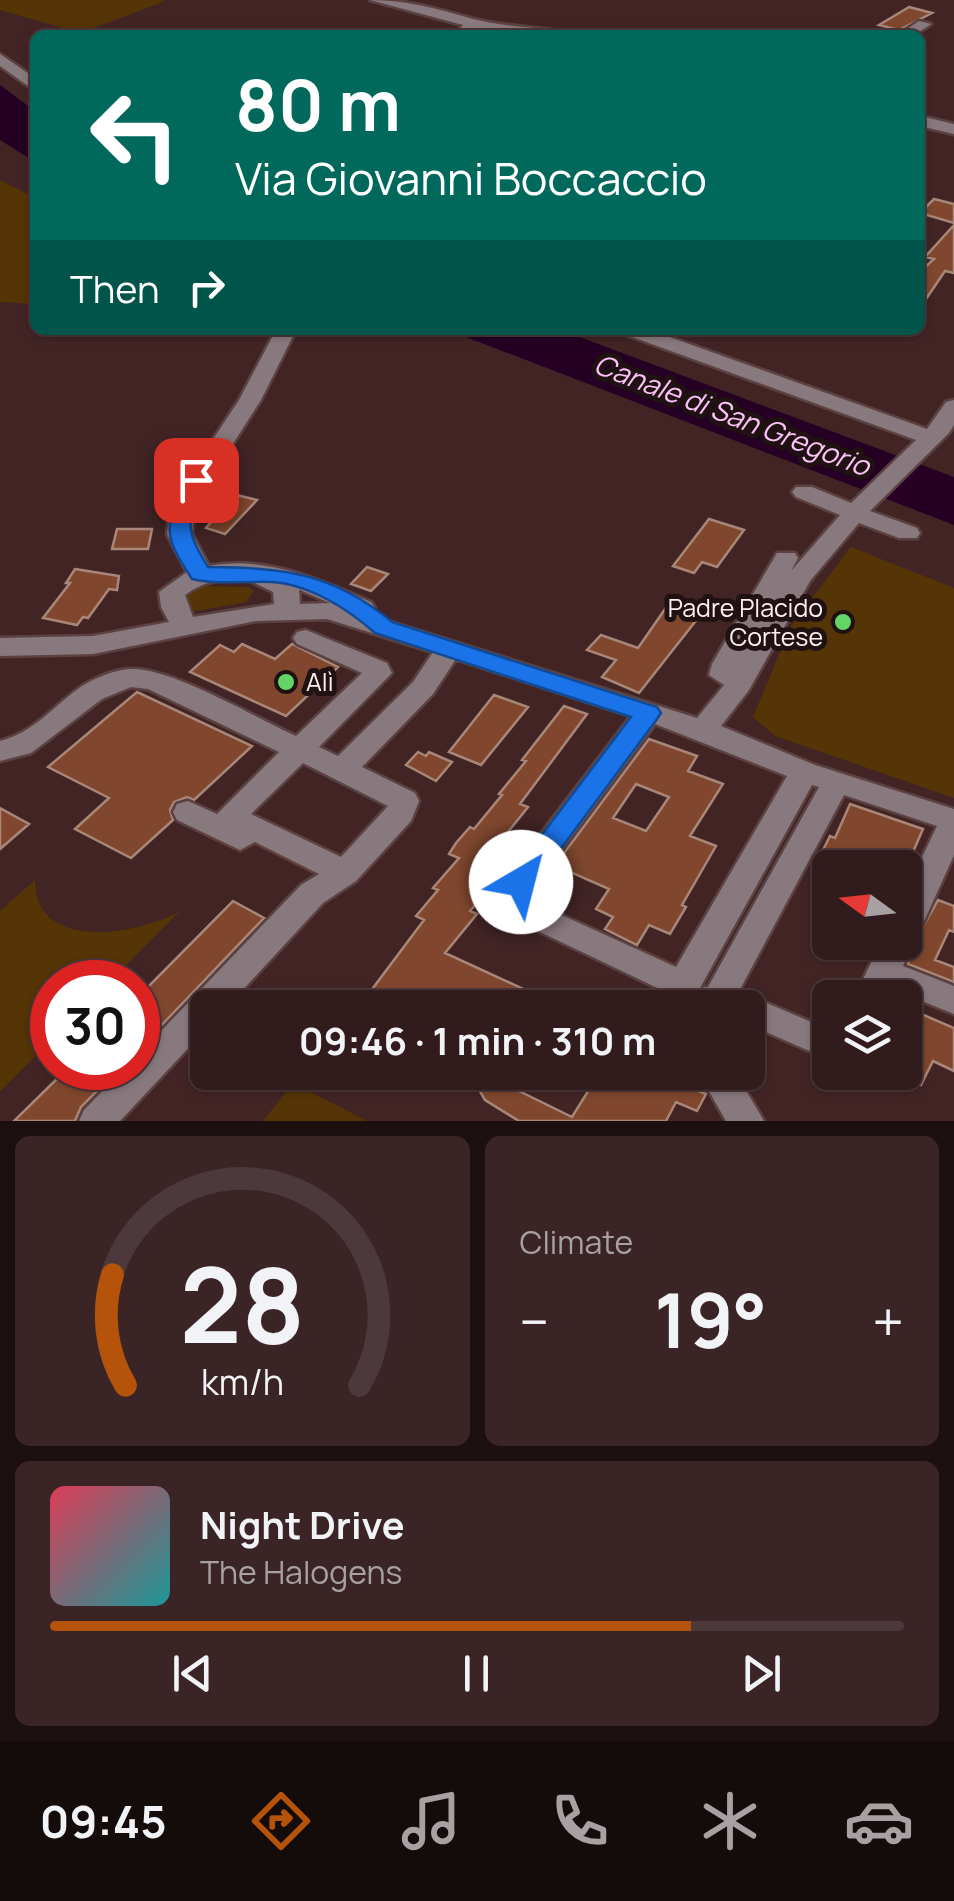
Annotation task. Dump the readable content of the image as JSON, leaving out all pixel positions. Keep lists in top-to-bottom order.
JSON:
{
  "water": ["Canale di San Gregorio"],
  "places": ["Padre Placido Cortese", "Alì"],
  "north": "left",
  "page": {
    "turn": ["80 m", "Via Giovanni Boccaccio"],
    "then": "Then",
    "limit": "30",
    "trip": "09:46 · 1 min · 310 m",
    "tile": "Climate",
    "heat": ["−", "19°", "+"],
    "song": ["Night Drive", "The Halogens"],
    "tabs": "09:45",
    "gauge": ["28", "km/h"]
  }
}
